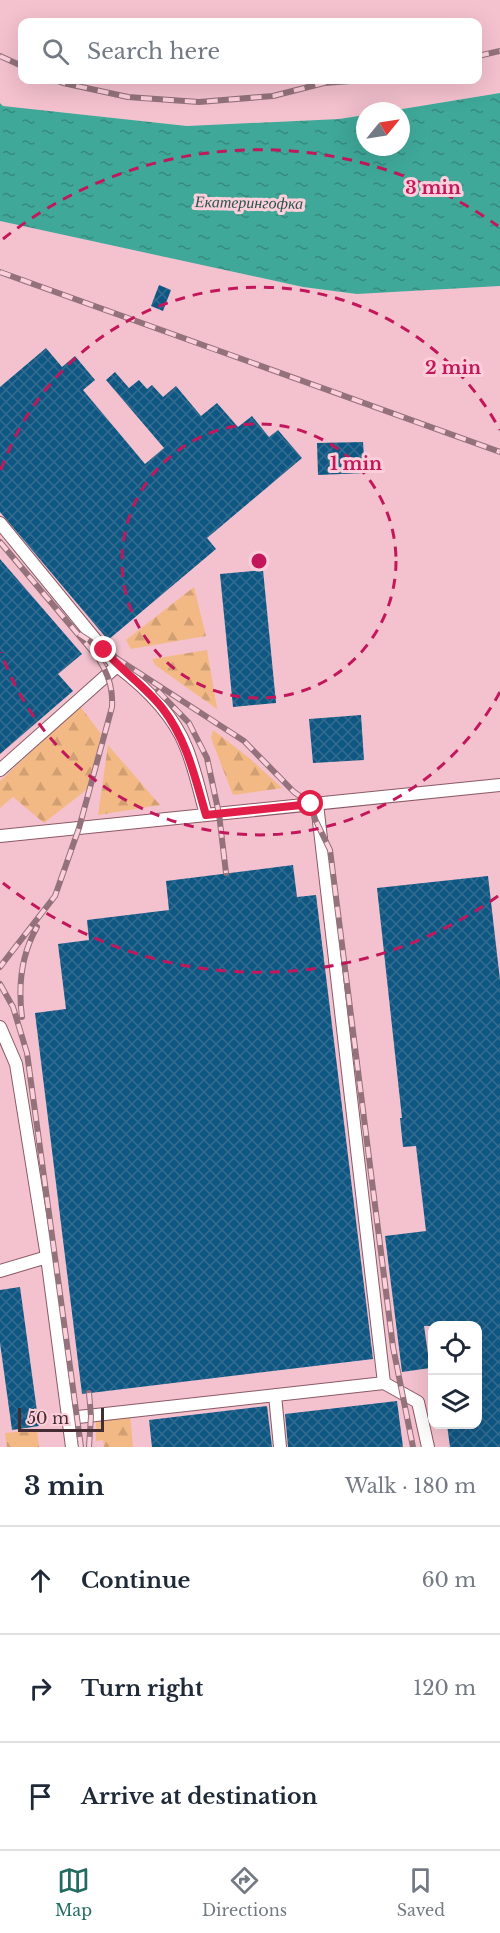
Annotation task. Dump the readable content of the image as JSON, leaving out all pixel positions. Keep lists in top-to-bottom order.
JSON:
{
  "water": ["Екатерингофка"],
  "scale_bar": "50 m",
  "north": "top right",
  "page": {
    "search": "Search here",
    "scale": "50 m",
    "heading": ["3 min", "Walk · 180 m"],
    "list": [
      ["Continue", "60 m"],
      ["Turn right", "120 m"],
      "Arrive at destination"
    ],
    "nav": ["Map", "Directions", "Saved"]
  },
  "rings": ["3 min", "2 min", "1 min"]
}
